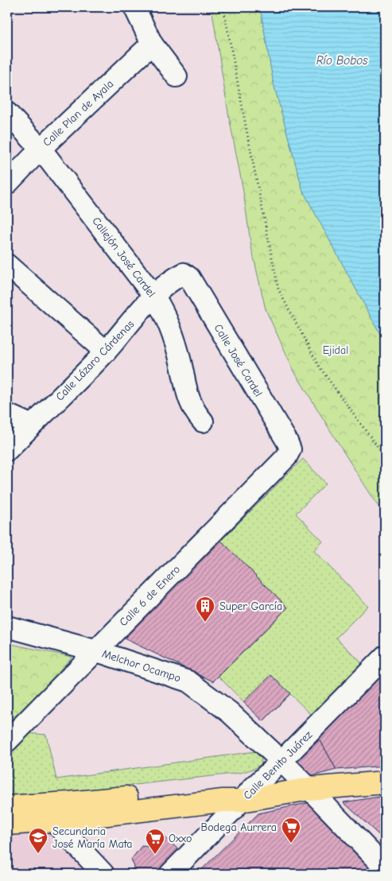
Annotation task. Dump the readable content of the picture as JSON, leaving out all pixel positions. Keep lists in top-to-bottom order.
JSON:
{
  "streets": {
    "street": [
      "Calle Plan de Ayala",
      "Callejón José Cardel",
      "Calle Lázaro Cárdenas",
      "Calle José Cardel",
      "Calle 6 de Enero",
      "Melchor Ocampo",
      "Calle Benito Juárez"
    ]
  },
  "crossings": [
    ["Calle Plan de Ayala", "Callejón José Cardel"],
    ["Callejón José Cardel", "Calle Lázaro Cárdenas"],
    ["Calle Lázaro Cárdenas", "Calle José Cardel"],
    ["Calle José Cardel", "Calle 6 de Enero"],
    ["Calle 6 de Enero", "Melchor Ocampo"],
    ["Melchor Ocampo", "Calle Benito Juárez"]
  ],
  "water": ["Río Bobos"],
  "parks": ["Ejidal"],
  "places": {
    "building": ["Super García"],
    "supermarket": ["Bodega Aurrera", "Oxxo"],
    "school or university": ["Secundaria José María Mata"]
  }
}
